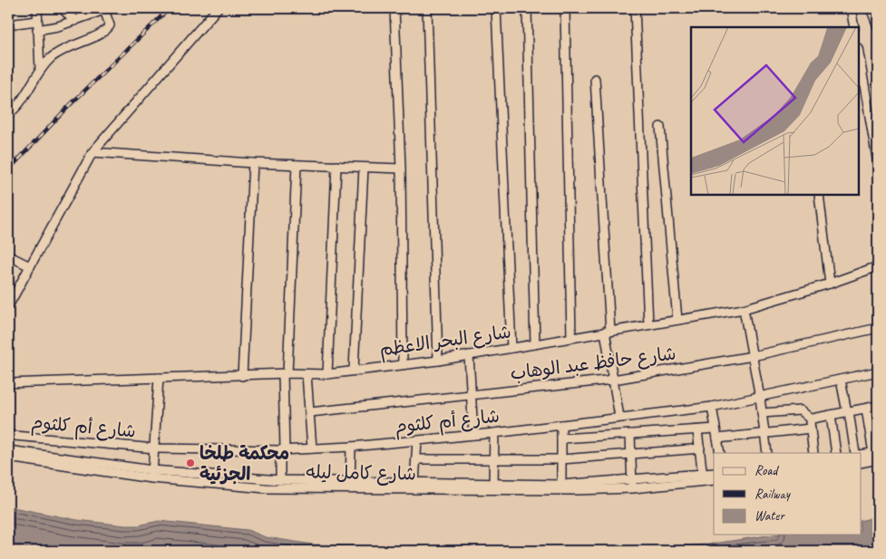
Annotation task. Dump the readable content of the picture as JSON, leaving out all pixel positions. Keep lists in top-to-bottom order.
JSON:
{
  "streets": {
    "street": [
      "شارع البحر الاعظم",
      "شارع حافظ عبد الوهاب",
      "شارع أم كلثوم",
      "شارع كامل ليله"
    ]
  },
  "places": ["محكمة طلخا الجزئية"],
  "legend": ["Road", "Railway", "Water"]
}
